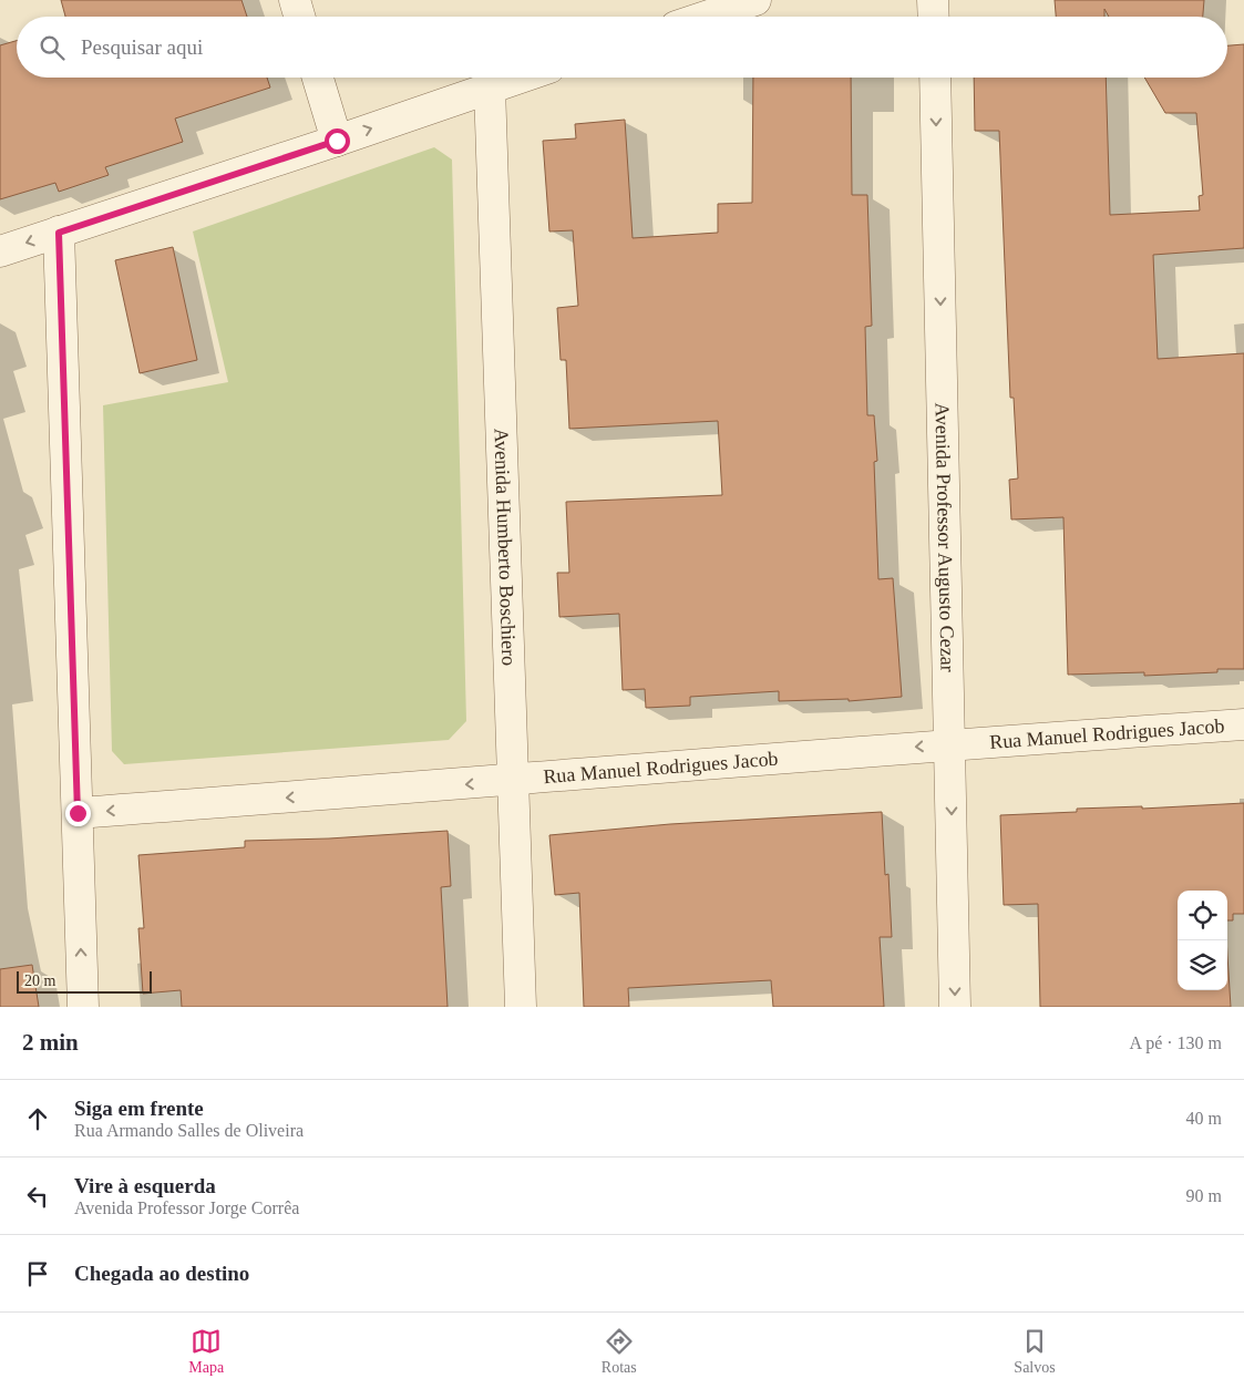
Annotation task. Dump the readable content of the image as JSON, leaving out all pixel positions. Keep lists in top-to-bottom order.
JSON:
{
  "streets": {
    "street": ["Avenida Professor Augusto Cezar", "Avenida Humberto Boschiero", "Rua Manuel Rodrigues Jacob"]
  },
  "crossings": [
    ["Avenida Professor Augusto Cezar", "Rua Manuel Rodrigues Jacob"],
    ["Avenida Humberto Boschiero", "Rua Manuel Rodrigues Jacob"]
  ],
  "one_way": ["Avenida Professor Augusto Cezar", "Rua Manuel Rodrigues Jacob"],
  "scale_bar": "20 m",
  "page": {
    "search": "Pesquisar aqui",
    "scale": "20 m",
    "heading": ["2 min", "A pé · 130 m"],
    "list": [
      ["Siga em frente", "Rua Armando Salles de Oliveira", "40 m"],
      ["Vire à esquerda", "Avenida Professor Jorge Corrêa", "90 m"],
      "Chegada ao destino"
    ],
    "nav": ["Mapa", "Rotas", "Salvos"]
  }
}
